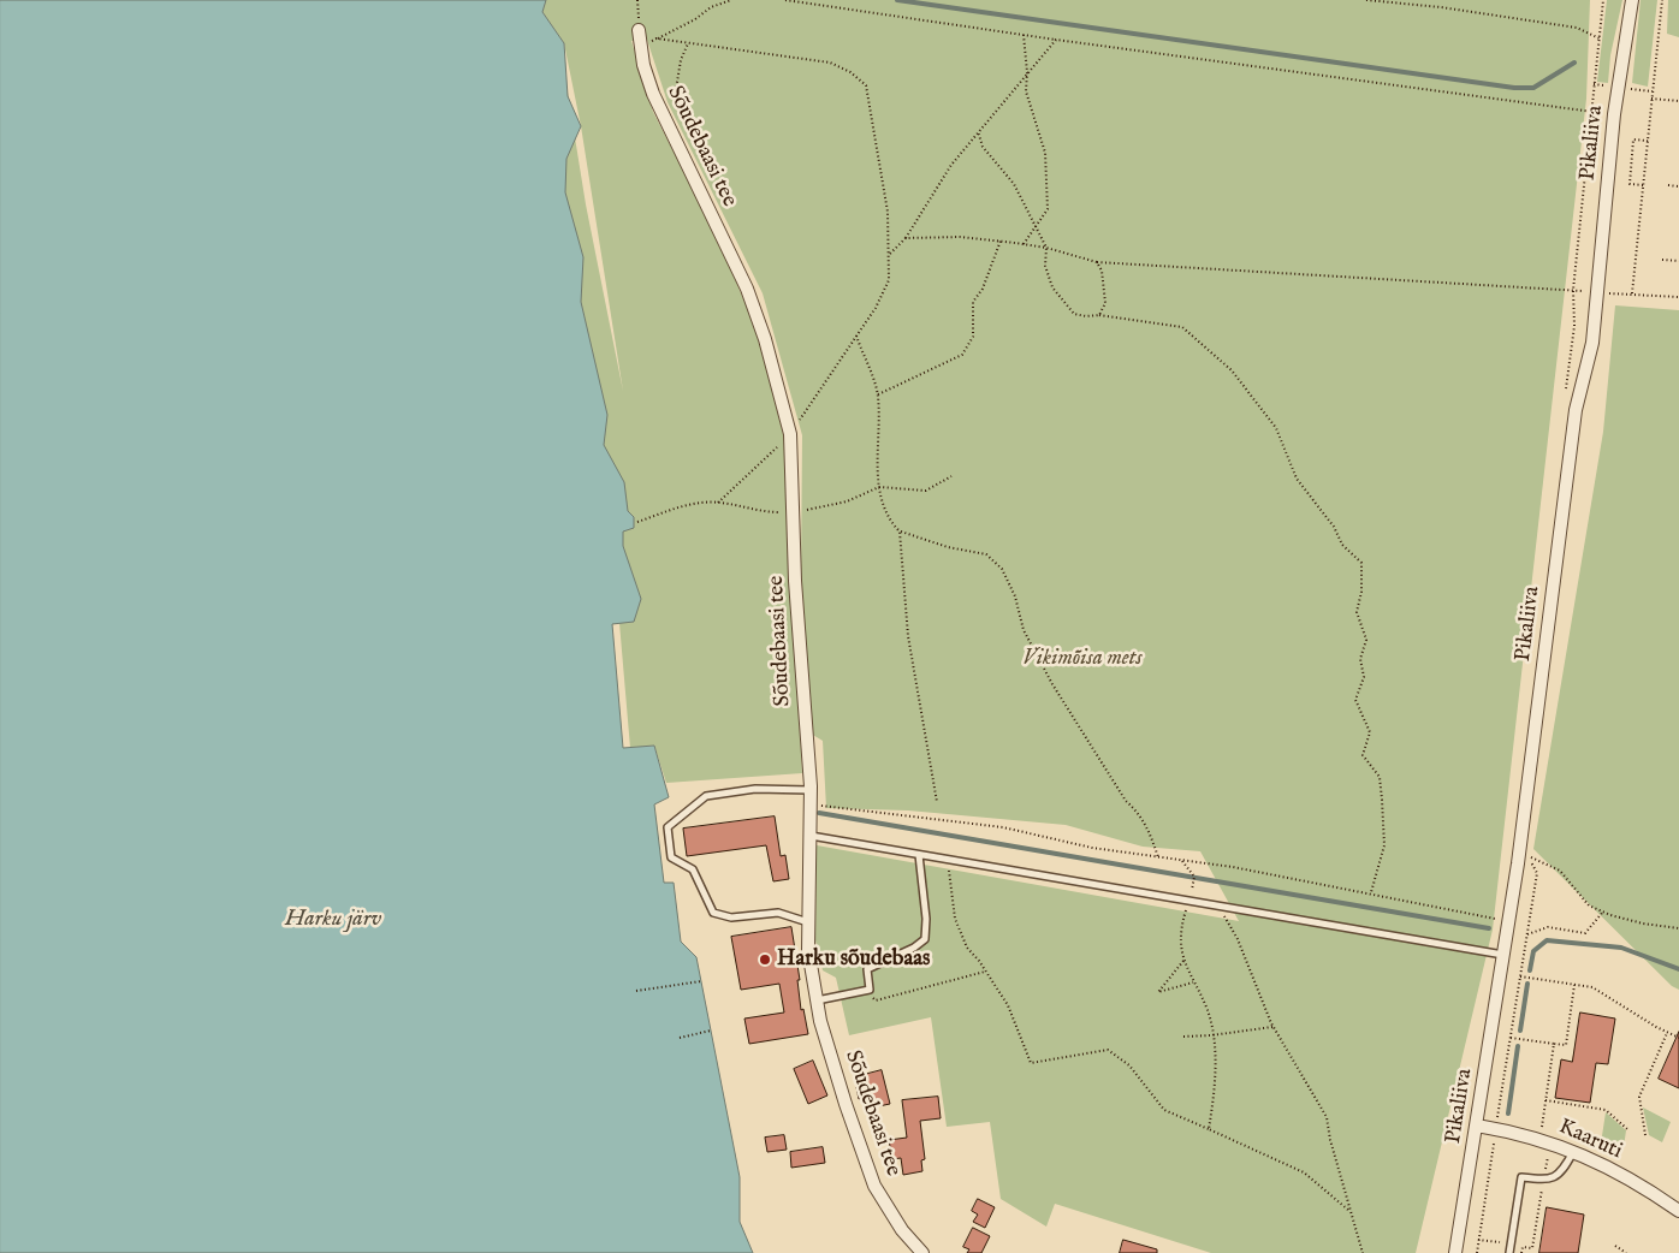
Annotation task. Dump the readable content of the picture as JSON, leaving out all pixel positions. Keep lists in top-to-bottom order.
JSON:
{
  "streets": {
    "street": ["Pikaliiva", "Sõudebaasi tee", "Kaaruti"]
  },
  "crossings": [
    ["Pikaliiva", "Kaaruti"]
  ],
  "water": ["Harku järv"],
  "parks": ["Vikimõisa mets"],
  "places": ["Harku sõudebaas"]
}
